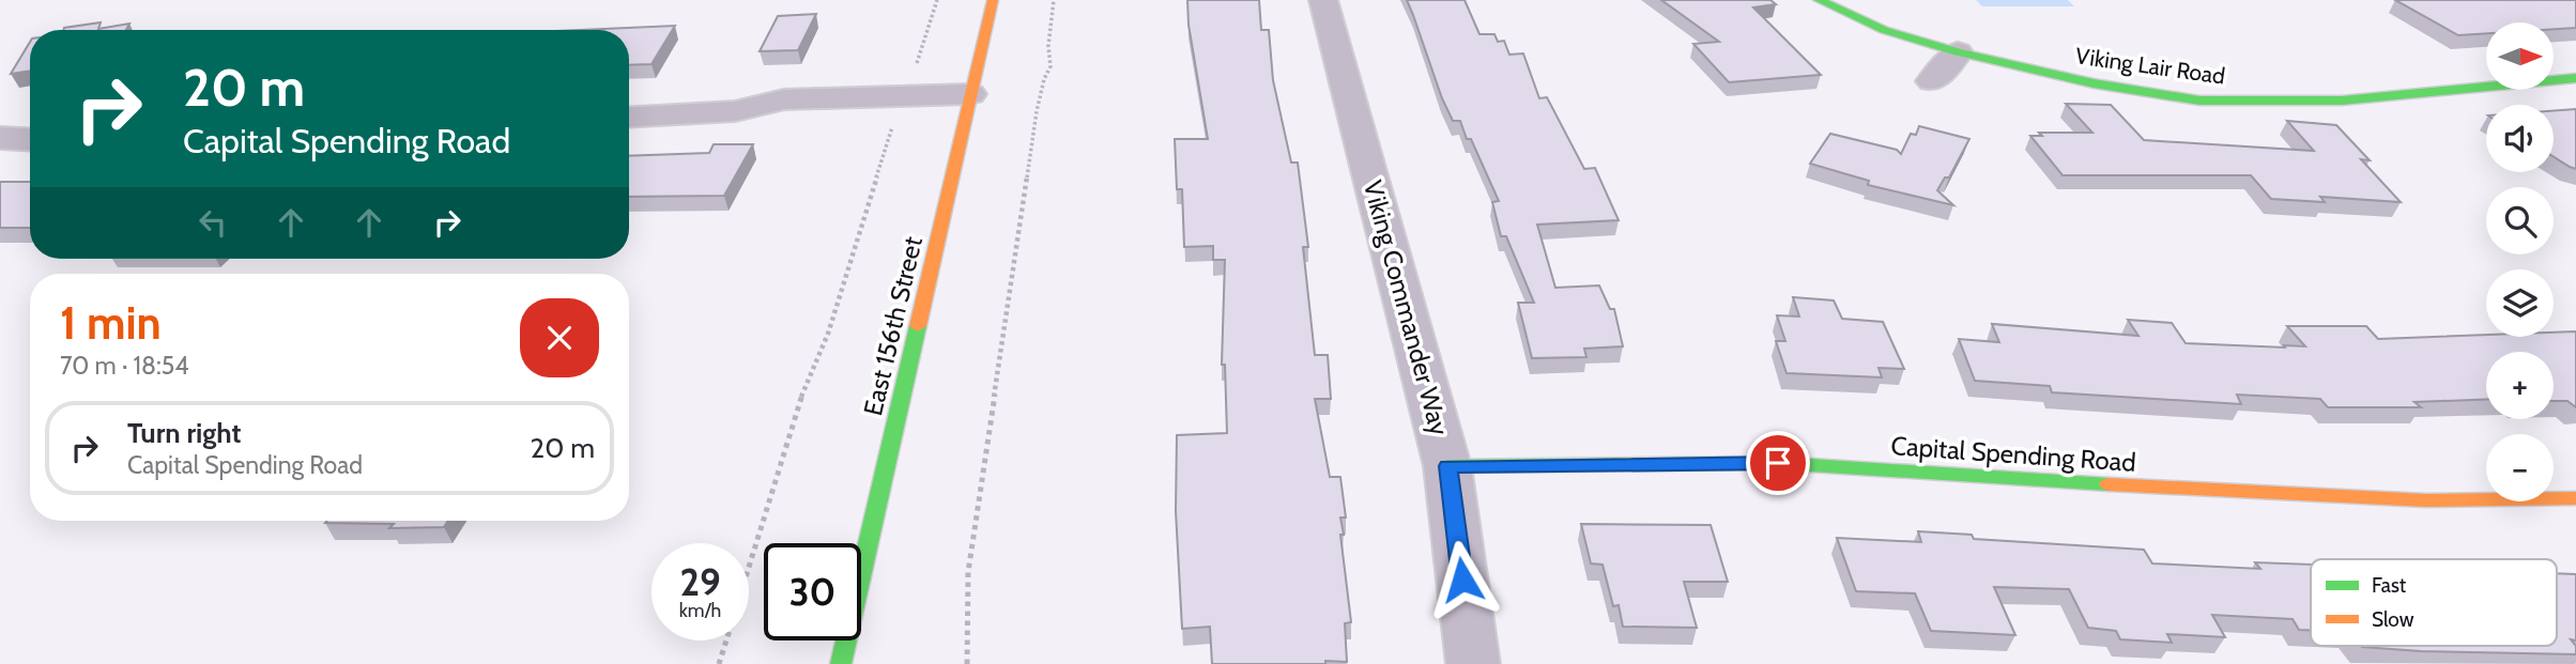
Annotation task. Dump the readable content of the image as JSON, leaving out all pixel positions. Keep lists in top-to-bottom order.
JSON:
{
  "streets": {
    "street": [
      "Viking Lair Road",
      "Viking Commander Way",
      "East 156th Street",
      "Capital Spending Road"
    ]
  },
  "crossings": [
    ["Viking Commander Way", "Capital Spending Road"]
  ],
  "legend": ["Fast", "Slow"],
  "north": "right",
  "page": {
    "map_buttons": ["+", "−"],
    "turn": ["20 m", "Capital Spending Road"],
    "heading": ["1 min", "70 m · 18:54"],
    "list": [
      {
        "name": "Turn right",
        "note": "Capital Spending Road",
        "value": "20 m"
      }
    ],
    "speed": "29 km/h",
    "limit": "30"
  }
}
